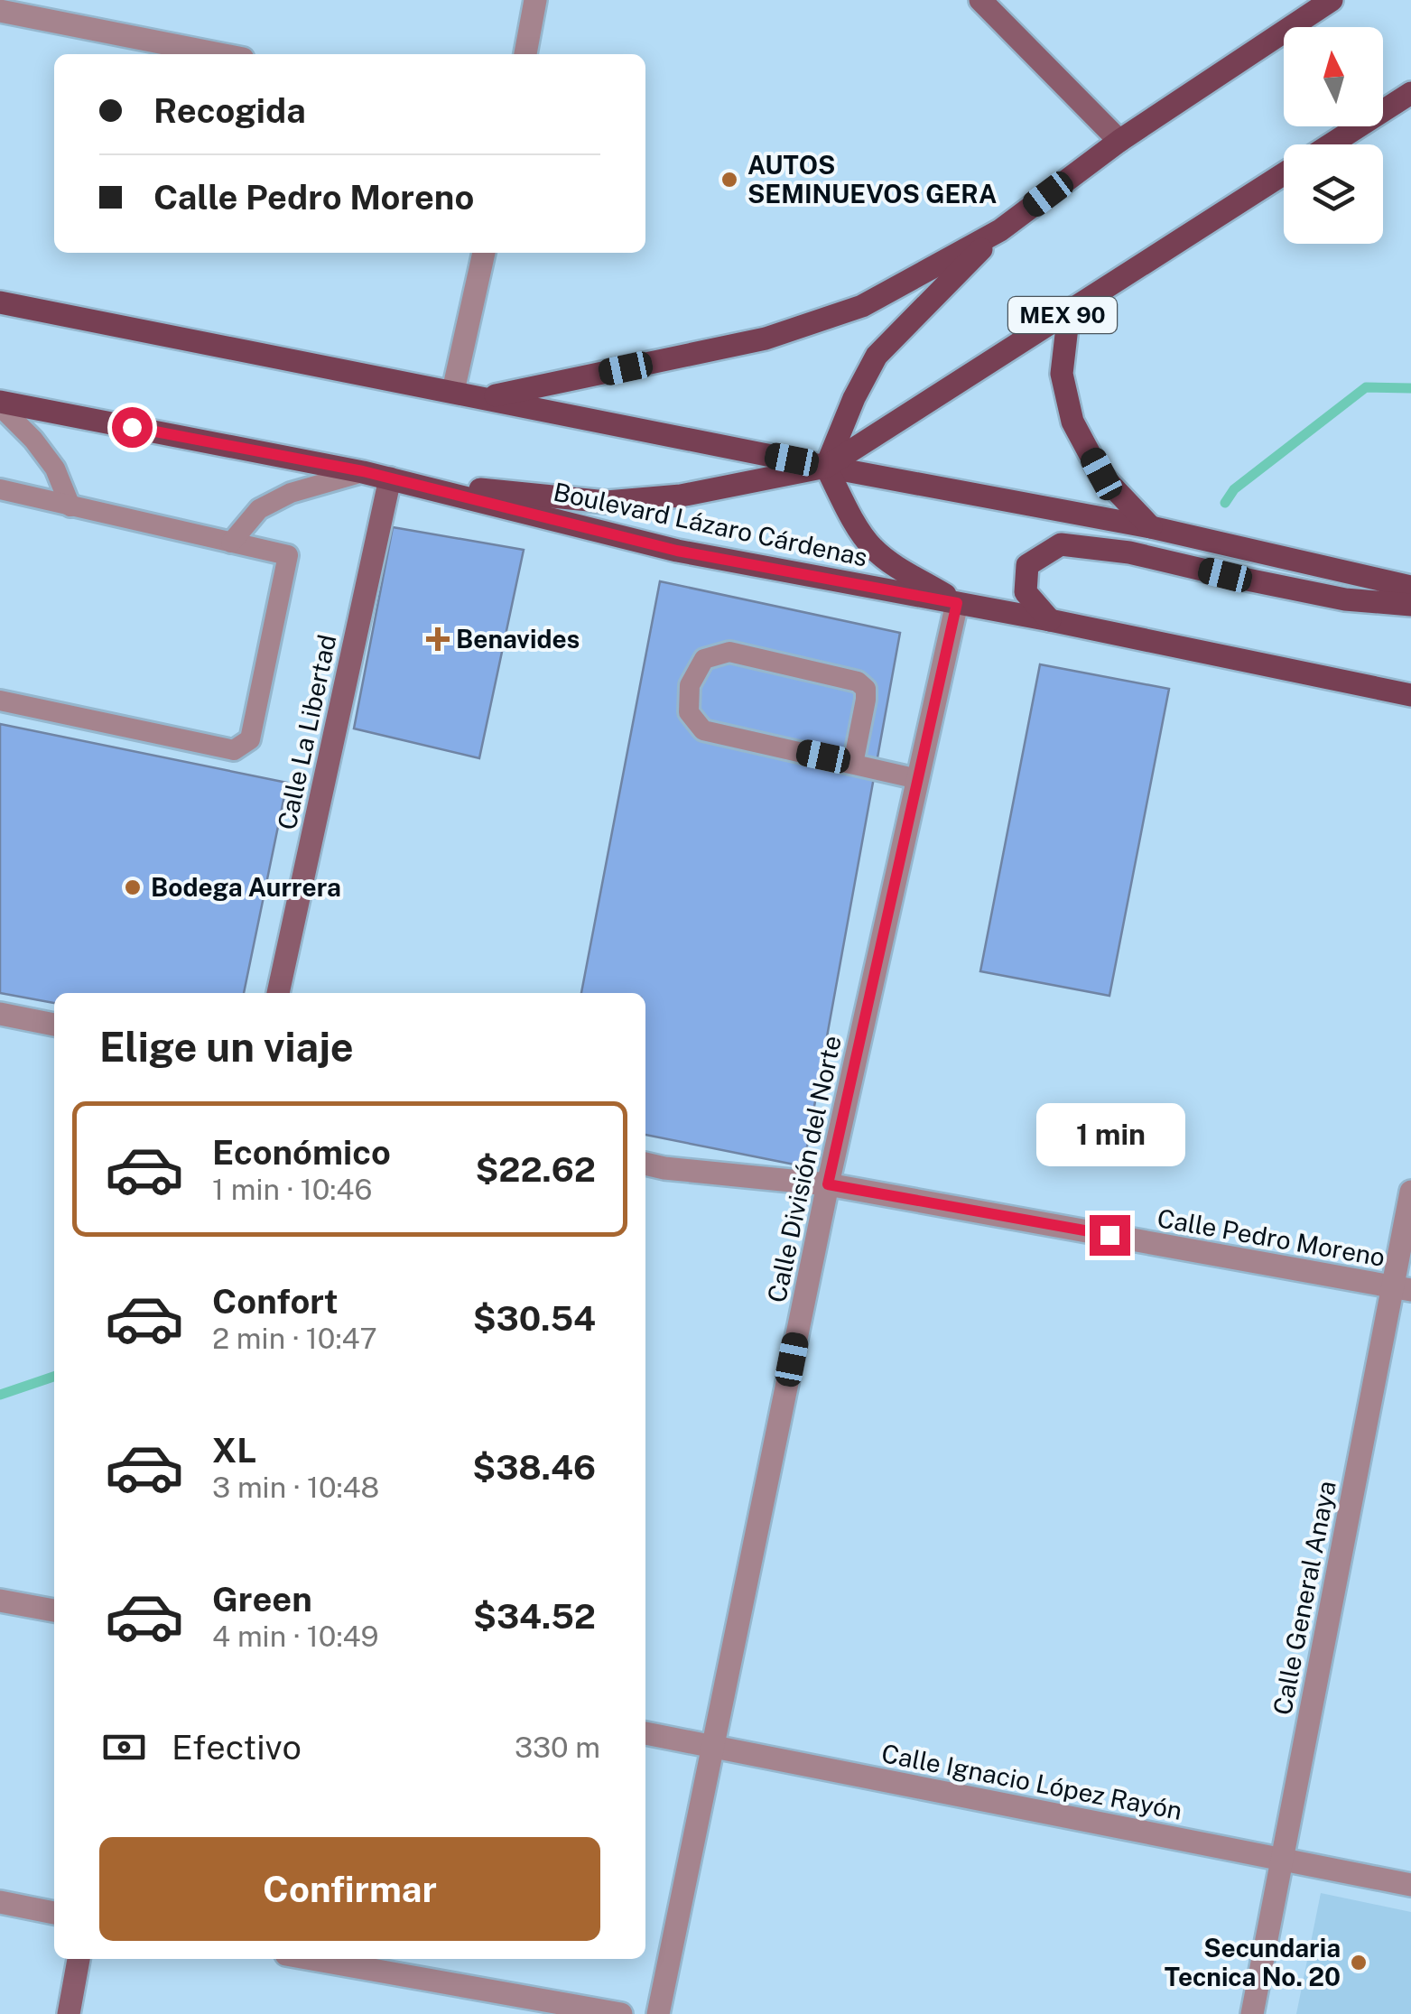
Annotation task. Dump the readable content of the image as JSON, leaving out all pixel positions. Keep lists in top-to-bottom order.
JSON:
{
  "streets": {
    "main road": ["MEX 90", "Boulevard Lázaro Cárdenas"],
    "street": [
      "Calle La Libertad",
      "Calle División del Norte",
      "Calle Pedro Moreno",
      "Calle General Anaya",
      "Calle Ignacio López Rayón"
    ]
  },
  "crossings": [
    ["MEX 90", "Boulevard Lázaro Cárdenas"],
    ["MEX 90", "Calle La Libertad"],
    ["Boulevard Lázaro Cárdenas", "Calle La Libertad"],
    ["Boulevard Lázaro Cárdenas", "Calle División del Norte"],
    ["Calle División del Norte", "Calle Pedro Moreno"],
    ["Calle División del Norte", "Calle Ignacio López Rayón"],
    ["Calle Pedro Moreno", "Calle General Anaya"],
    ["Calle General Anaya", "Calle Ignacio López Rayón"]
  ],
  "places": {
    "other": ["AUTOS SEMINUEVOS GERA", "Bodega Aurrera", "Secundaria Tecnica No. 20"],
    "health": ["Benavides"]
  },
  "north": "top",
  "page": {
    "banner": ["Recogida", "Calle Pedro Moreno"],
    "heading": "Elige un viaje",
    "list": [
      {
        "name": "Económico",
        "note": "1 min · 10:46",
        "value": "$22.62"
      },
      {
        "name": "Confort",
        "note": "2 min · 10:47",
        "value": "$30.54"
      },
      {
        "name": "XL",
        "note": "3 min · 10:48",
        "value": "$38.46"
      },
      {
        "name": "Green",
        "note": "4 min · 10:49",
        "value": "$34.52"
      }
    ],
    "bubble": "1 min",
    "pay": ["Efectivo", "330 m"],
    "buttons": "Confirmar"
  }
}
